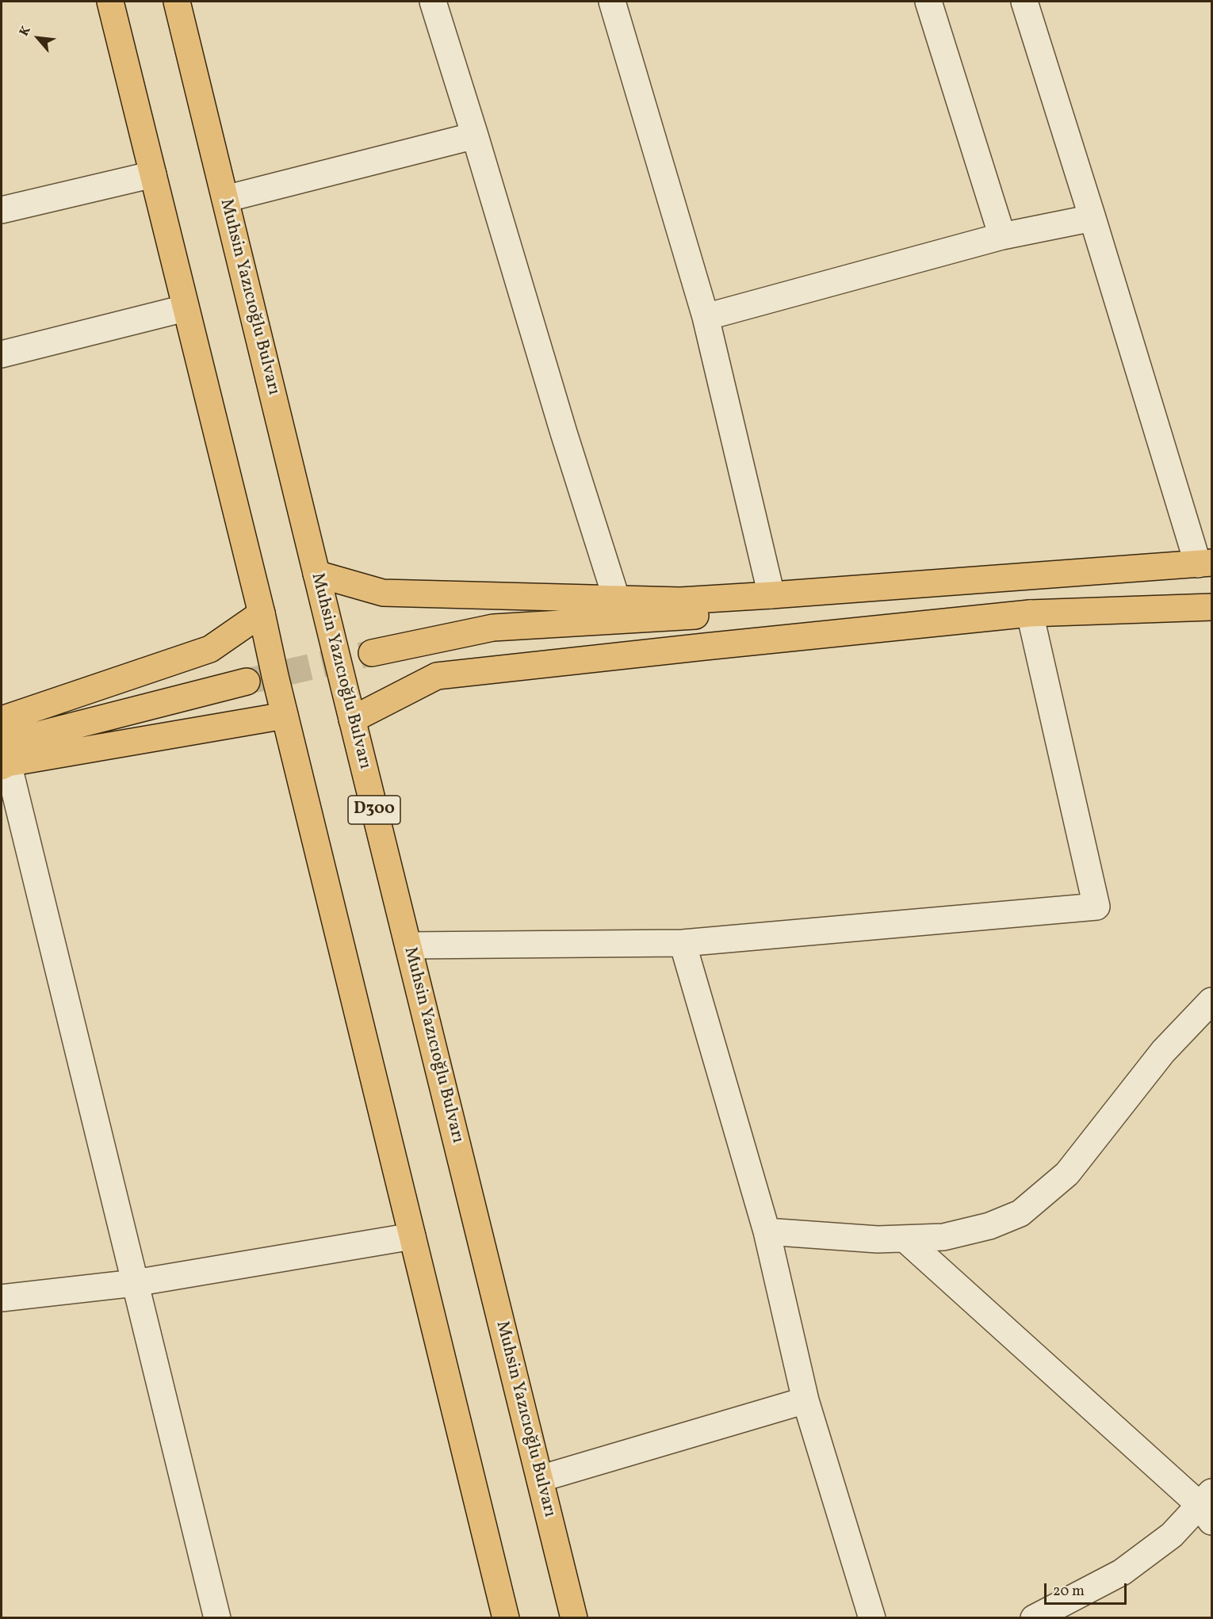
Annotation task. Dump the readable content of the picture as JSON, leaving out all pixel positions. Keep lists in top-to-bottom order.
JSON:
{
  "streets": {
    "main road": ["Muhsin Yazıcıoğlu Bulvarı", "D300"]
  },
  "scale_bar": "20 m",
  "north": "top left"
}
